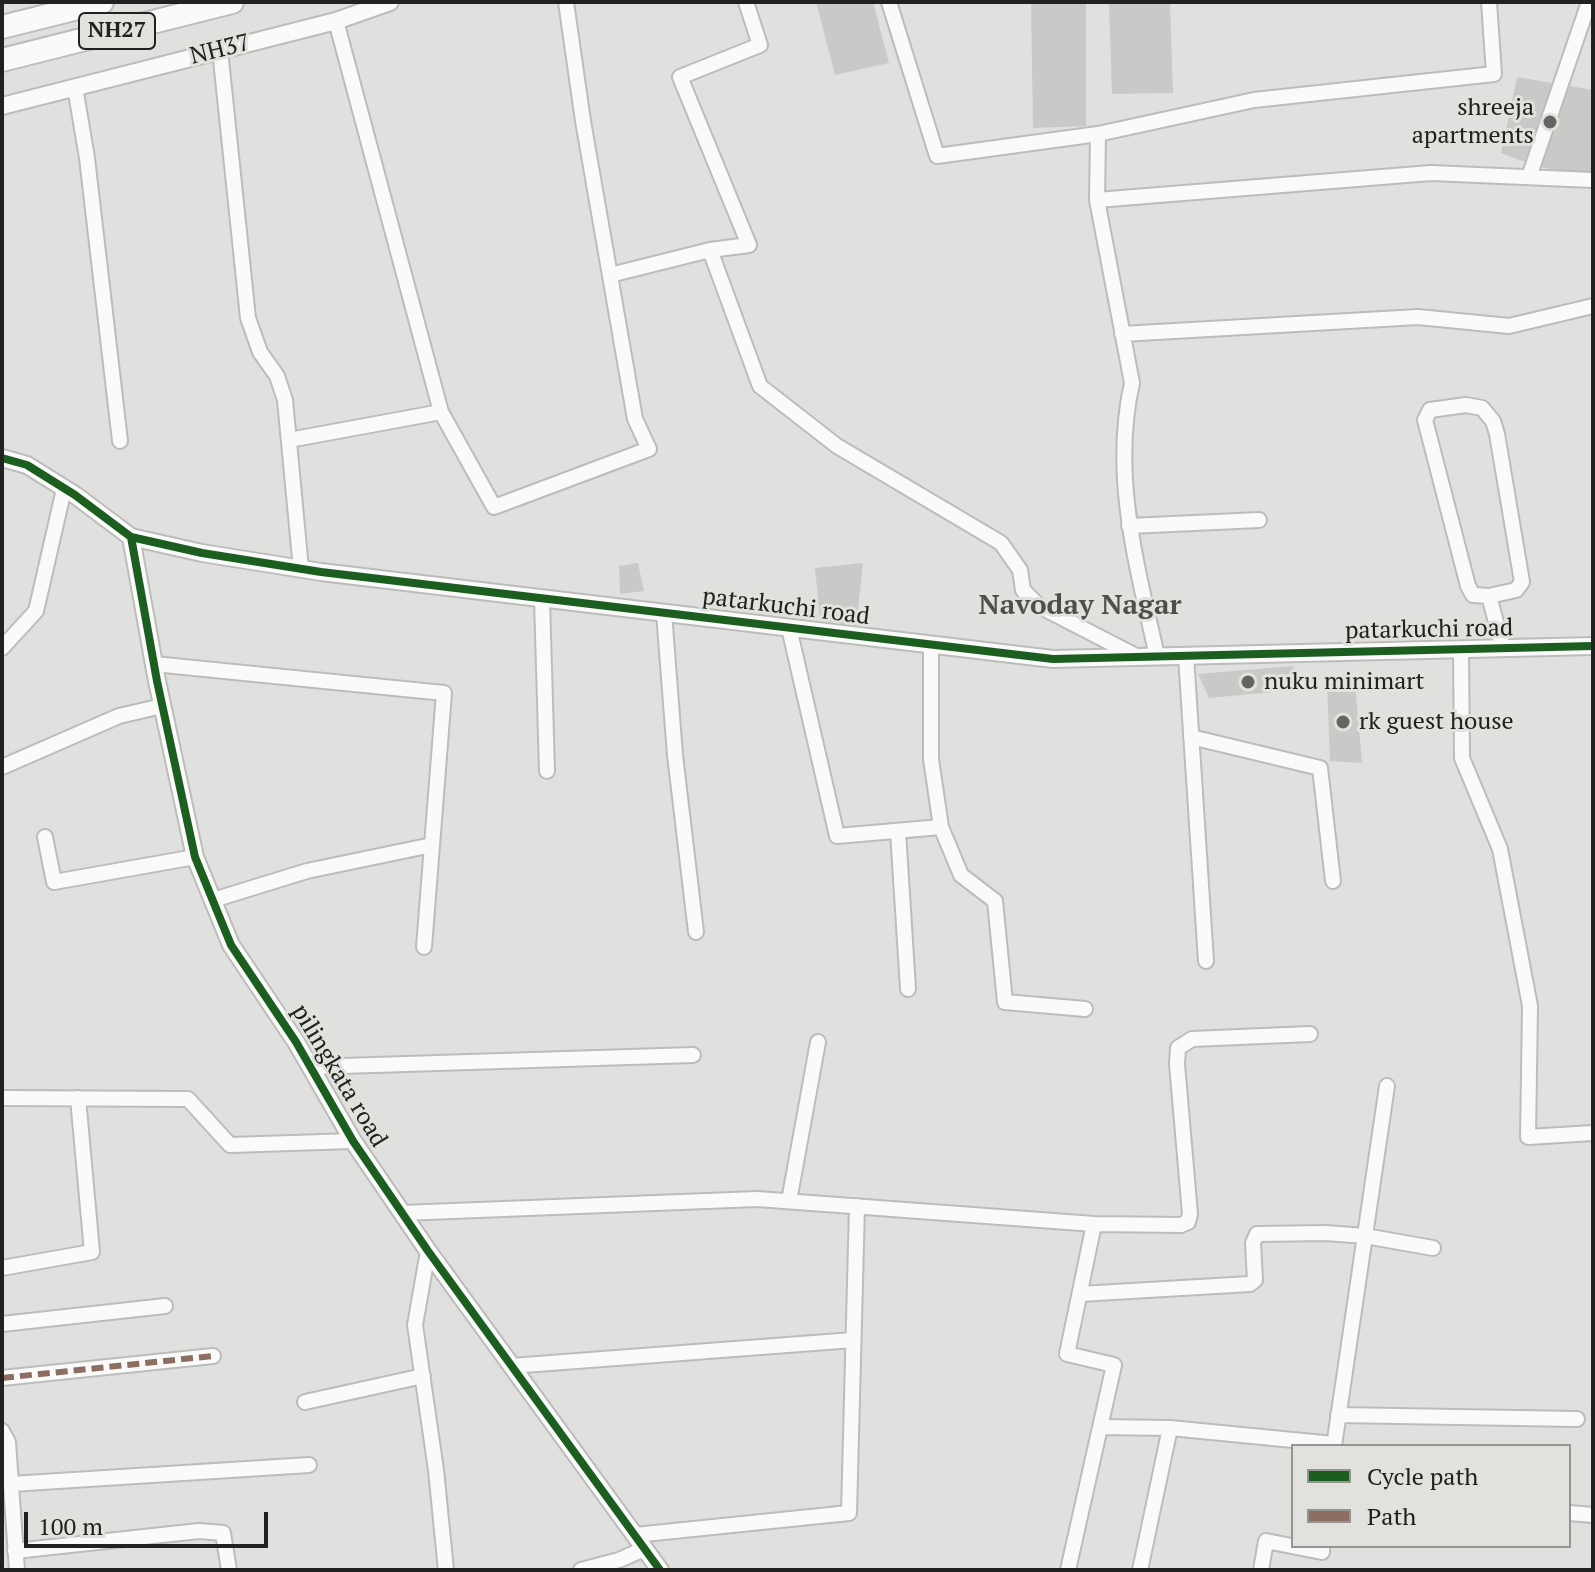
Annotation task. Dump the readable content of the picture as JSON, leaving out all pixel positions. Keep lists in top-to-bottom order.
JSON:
{
  "streets": {
    "highway": ["NH27"],
    "street": ["NH37", "patarkuchi road", "pilingkata road"]
  },
  "crossings": [
    ["patarkuchi road", "pilingkata road"]
  ],
  "districts": ["Navoday Nagar"],
  "places": ["shreeja apartments", "nuku minimart", "rk guest house"],
  "legend": ["Cycle path", "Path"],
  "scale_bar": "100 m"
}
